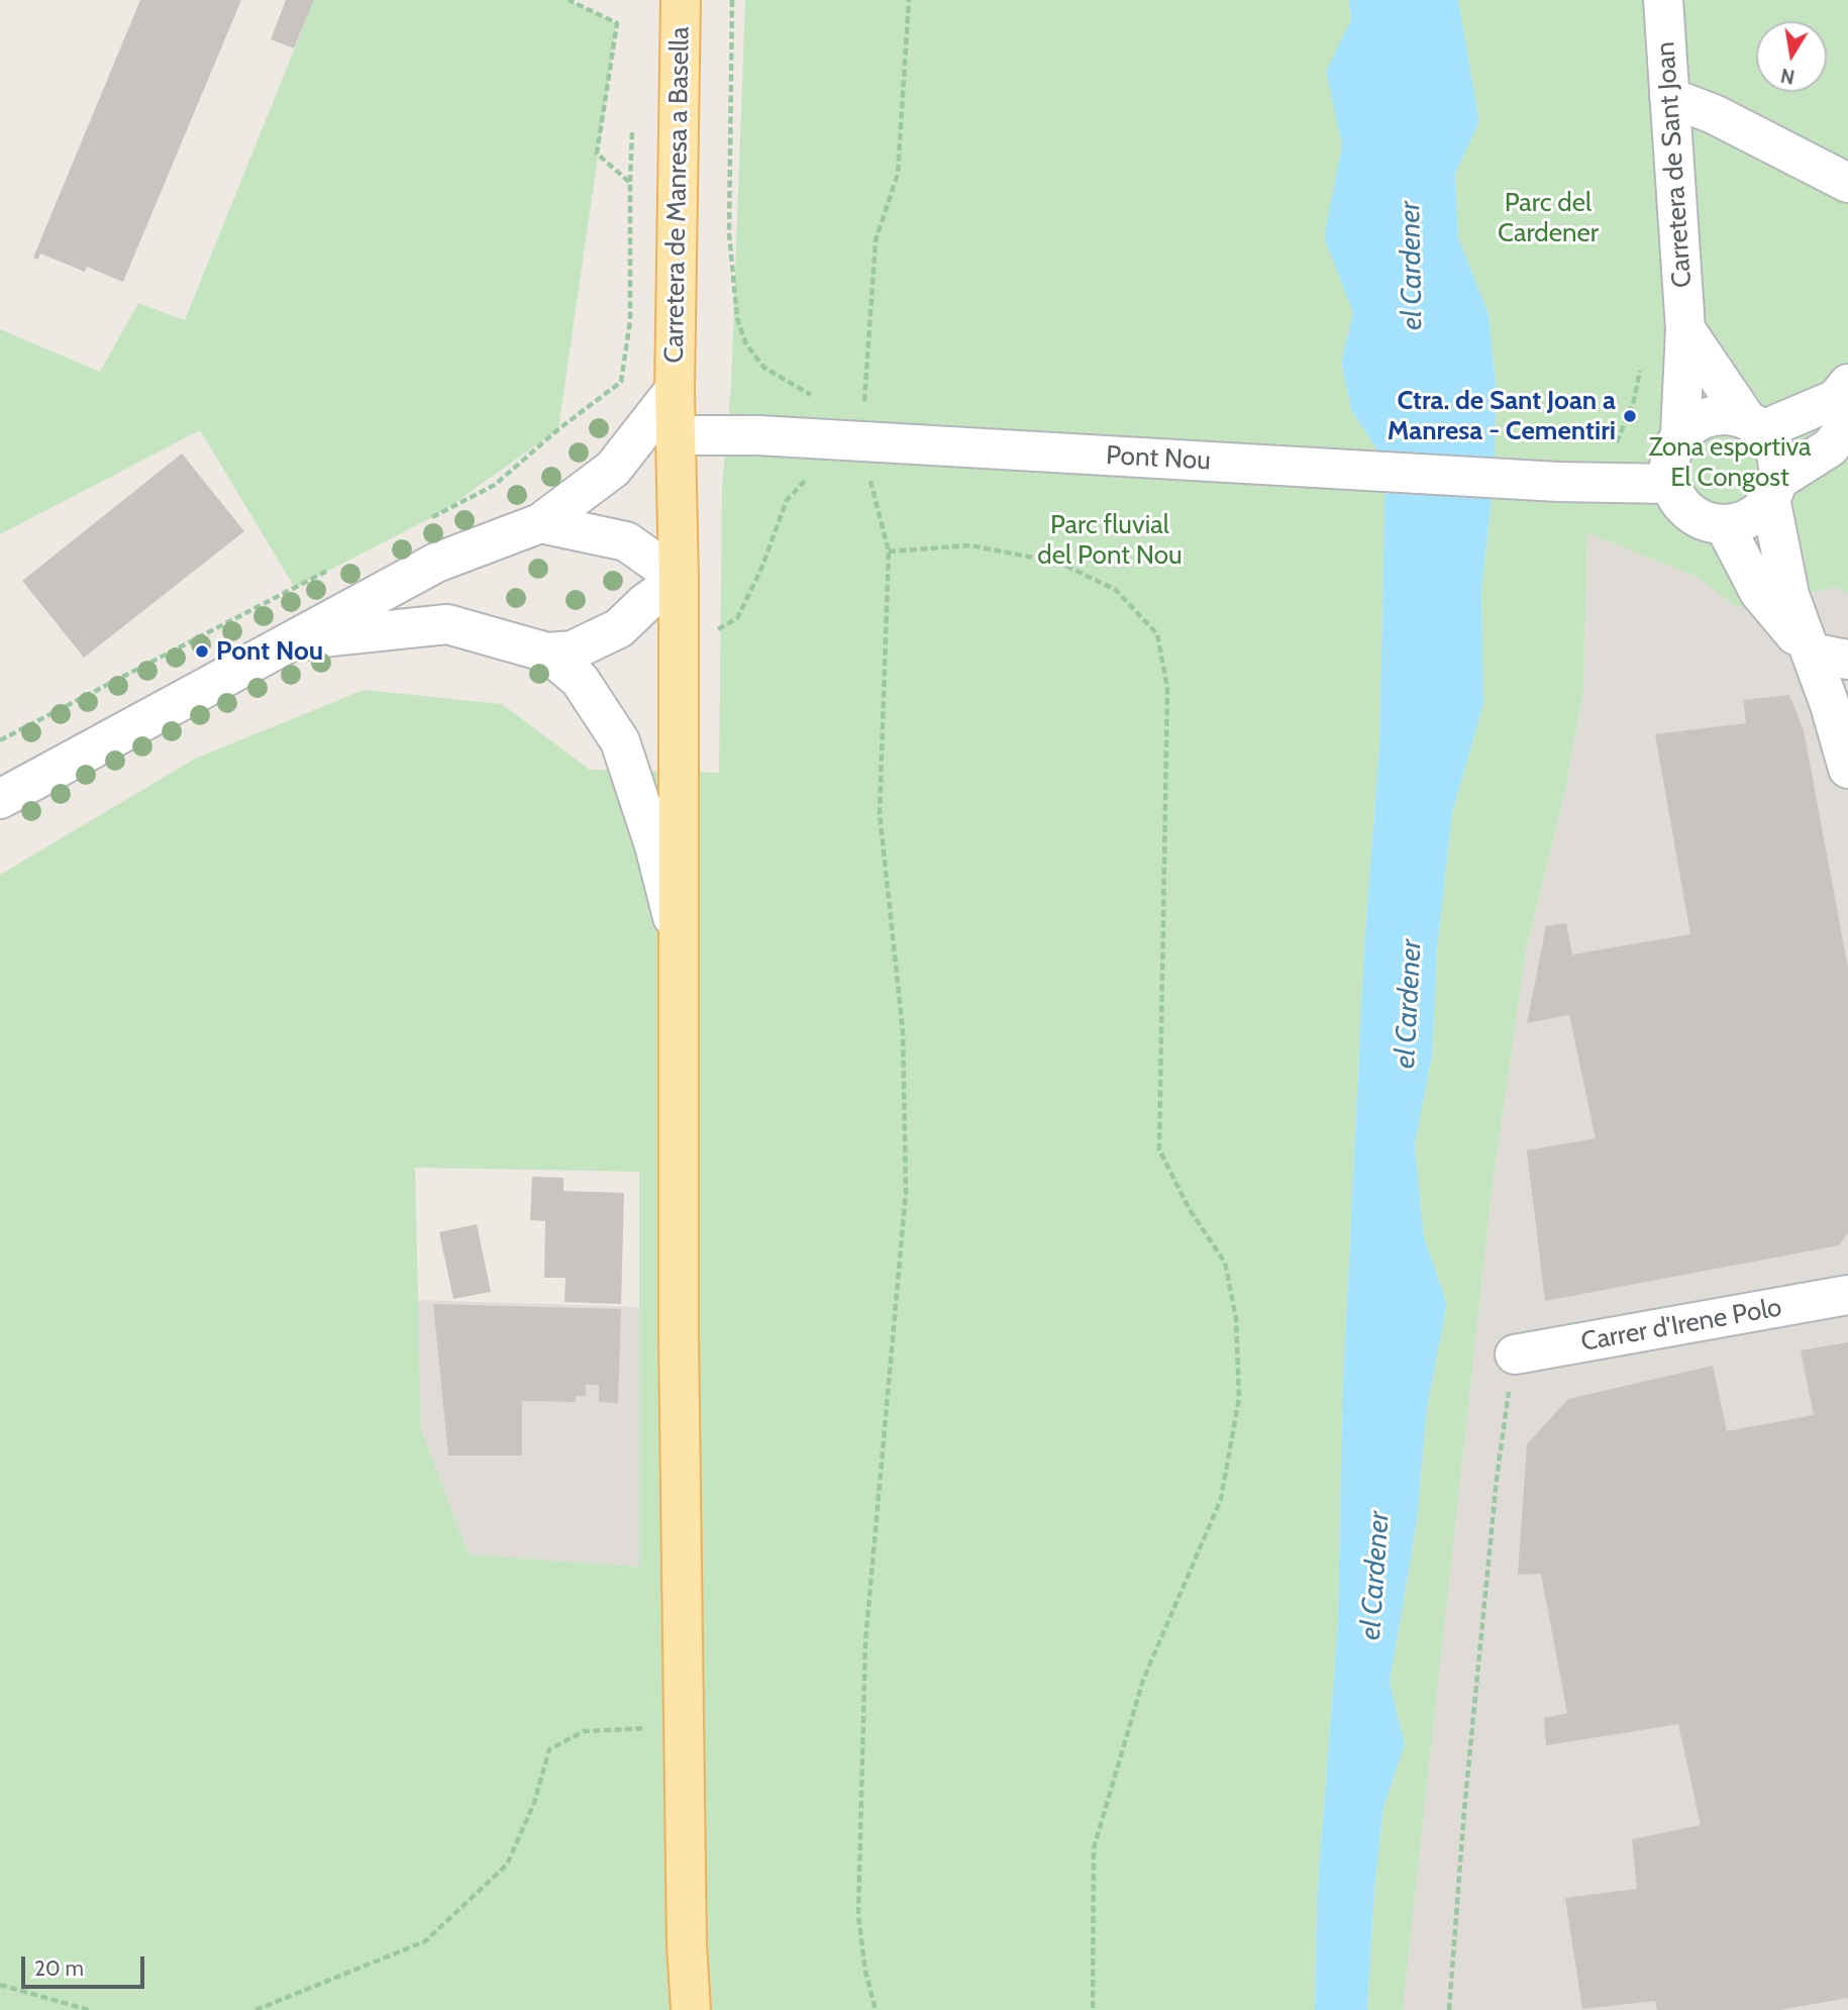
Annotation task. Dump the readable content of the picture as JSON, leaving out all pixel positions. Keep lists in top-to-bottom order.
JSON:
{
  "streets": {
    "main road": ["Carretera de Manresa a Basella"],
    "street": ["Carretera de Sant Joan", "Pont Nou", "Carrer d'Irene Polo"]
  },
  "crossings": [
    ["Carretera de Sant Joan", "Pont Nou"],
    ["Carretera de Manresa a Basella", "Pont Nou"]
  ],
  "water": ["el Cardener"],
  "parks": ["Parc del Cardener", "Zona esportiva El Congost", "Parc fluvial del Pont Nou"],
  "places": ["Ctra. de Sant Joan a Manresa - Cementiri", "Pont Nou"],
  "scale_bar": "20 m",
  "north": "bottom"
}
